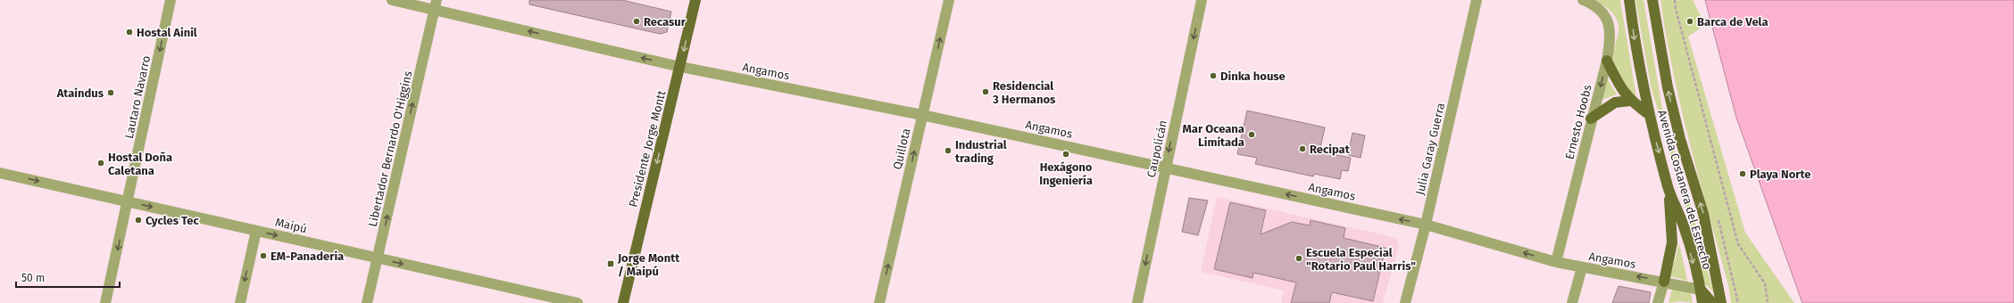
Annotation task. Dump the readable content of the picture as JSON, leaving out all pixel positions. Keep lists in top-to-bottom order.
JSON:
{
  "streets": {
    "main road": ["Presidente Jorge Montt", "Avenida Costanera del Estrecho"],
    "street": [
      "Angamos",
      "Lautaro Navarro",
      "Ernesto Hoobs",
      "Libertador Bernardo O'Higgins",
      "Quillota",
      "Caupolicán",
      "Julia Garay Guerra",
      "Maipú"
    ]
  },
  "crossings": [
    ["Angamos", "Ernesto Hoobs"],
    ["Angamos", "Libertador Bernardo O'Higgins"],
    ["Angamos", "Presidente Jorge Montt"],
    ["Angamos", "Quillota"],
    ["Angamos", "Caupolicán"],
    ["Angamos", "Julia Garay Guerra"],
    ["Angamos", "Avenida Costanera del Estrecho"],
    ["Lautaro Navarro", "Maipú"],
    ["Libertador Bernardo O'Higgins", "Maipú"]
  ],
  "one_way": [
    "Angamos",
    "Lautaro Navarro",
    "Libertador Bernardo O'Higgins",
    "Presidente Jorge Montt",
    "Quillota",
    "Caupolicán",
    "Maipú"
  ],
  "places": {
    "other": [
      "Recasur",
      "Barca de Vela",
      "Hostal Ainil",
      "Dinka house",
      "Residencial 3 Hermanos",
      "Ataindus",
      "Mar Oceana Limitada",
      "Recipat",
      "Industrial trading",
      "Hexágono Ingeniería",
      "Hostal Doña Caletana",
      "Playa Norte",
      "Cycles Tec",
      "EM-Panaderia",
      "Escuela Especial \"Rotario Paul Harris\""
    ],
    "transit": ["Jorge Montt / Maipú"]
  },
  "scale_bar": "50 m"
}
